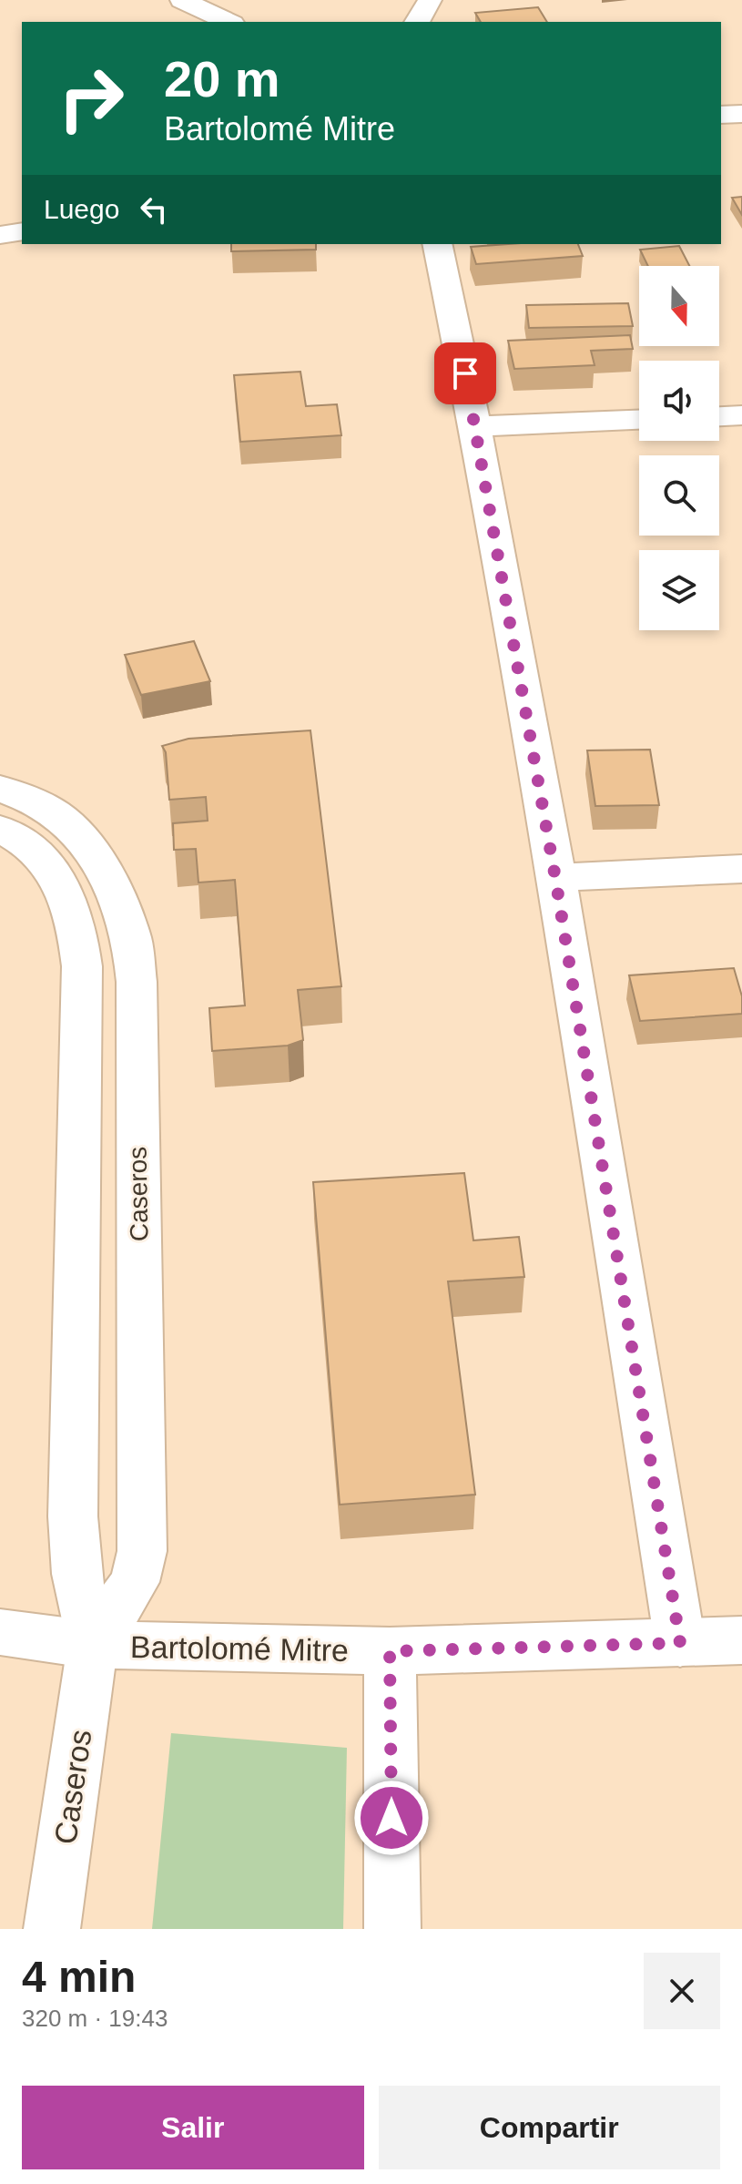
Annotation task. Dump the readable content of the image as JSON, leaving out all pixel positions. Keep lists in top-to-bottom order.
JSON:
{
  "streets": {
    "street": ["Caseros", "Bartolomé Mitre"]
  },
  "crossings": [
    ["Caseros", "Bartolomé Mitre"]
  ],
  "north": "bottom",
  "page": {
    "turn": ["20 m", "Bartolomé Mitre"],
    "then": "Luego",
    "heading": ["4 min", "320 m · 19:43"],
    "buttons": ["Salir", "Compartir"]
  }
}
